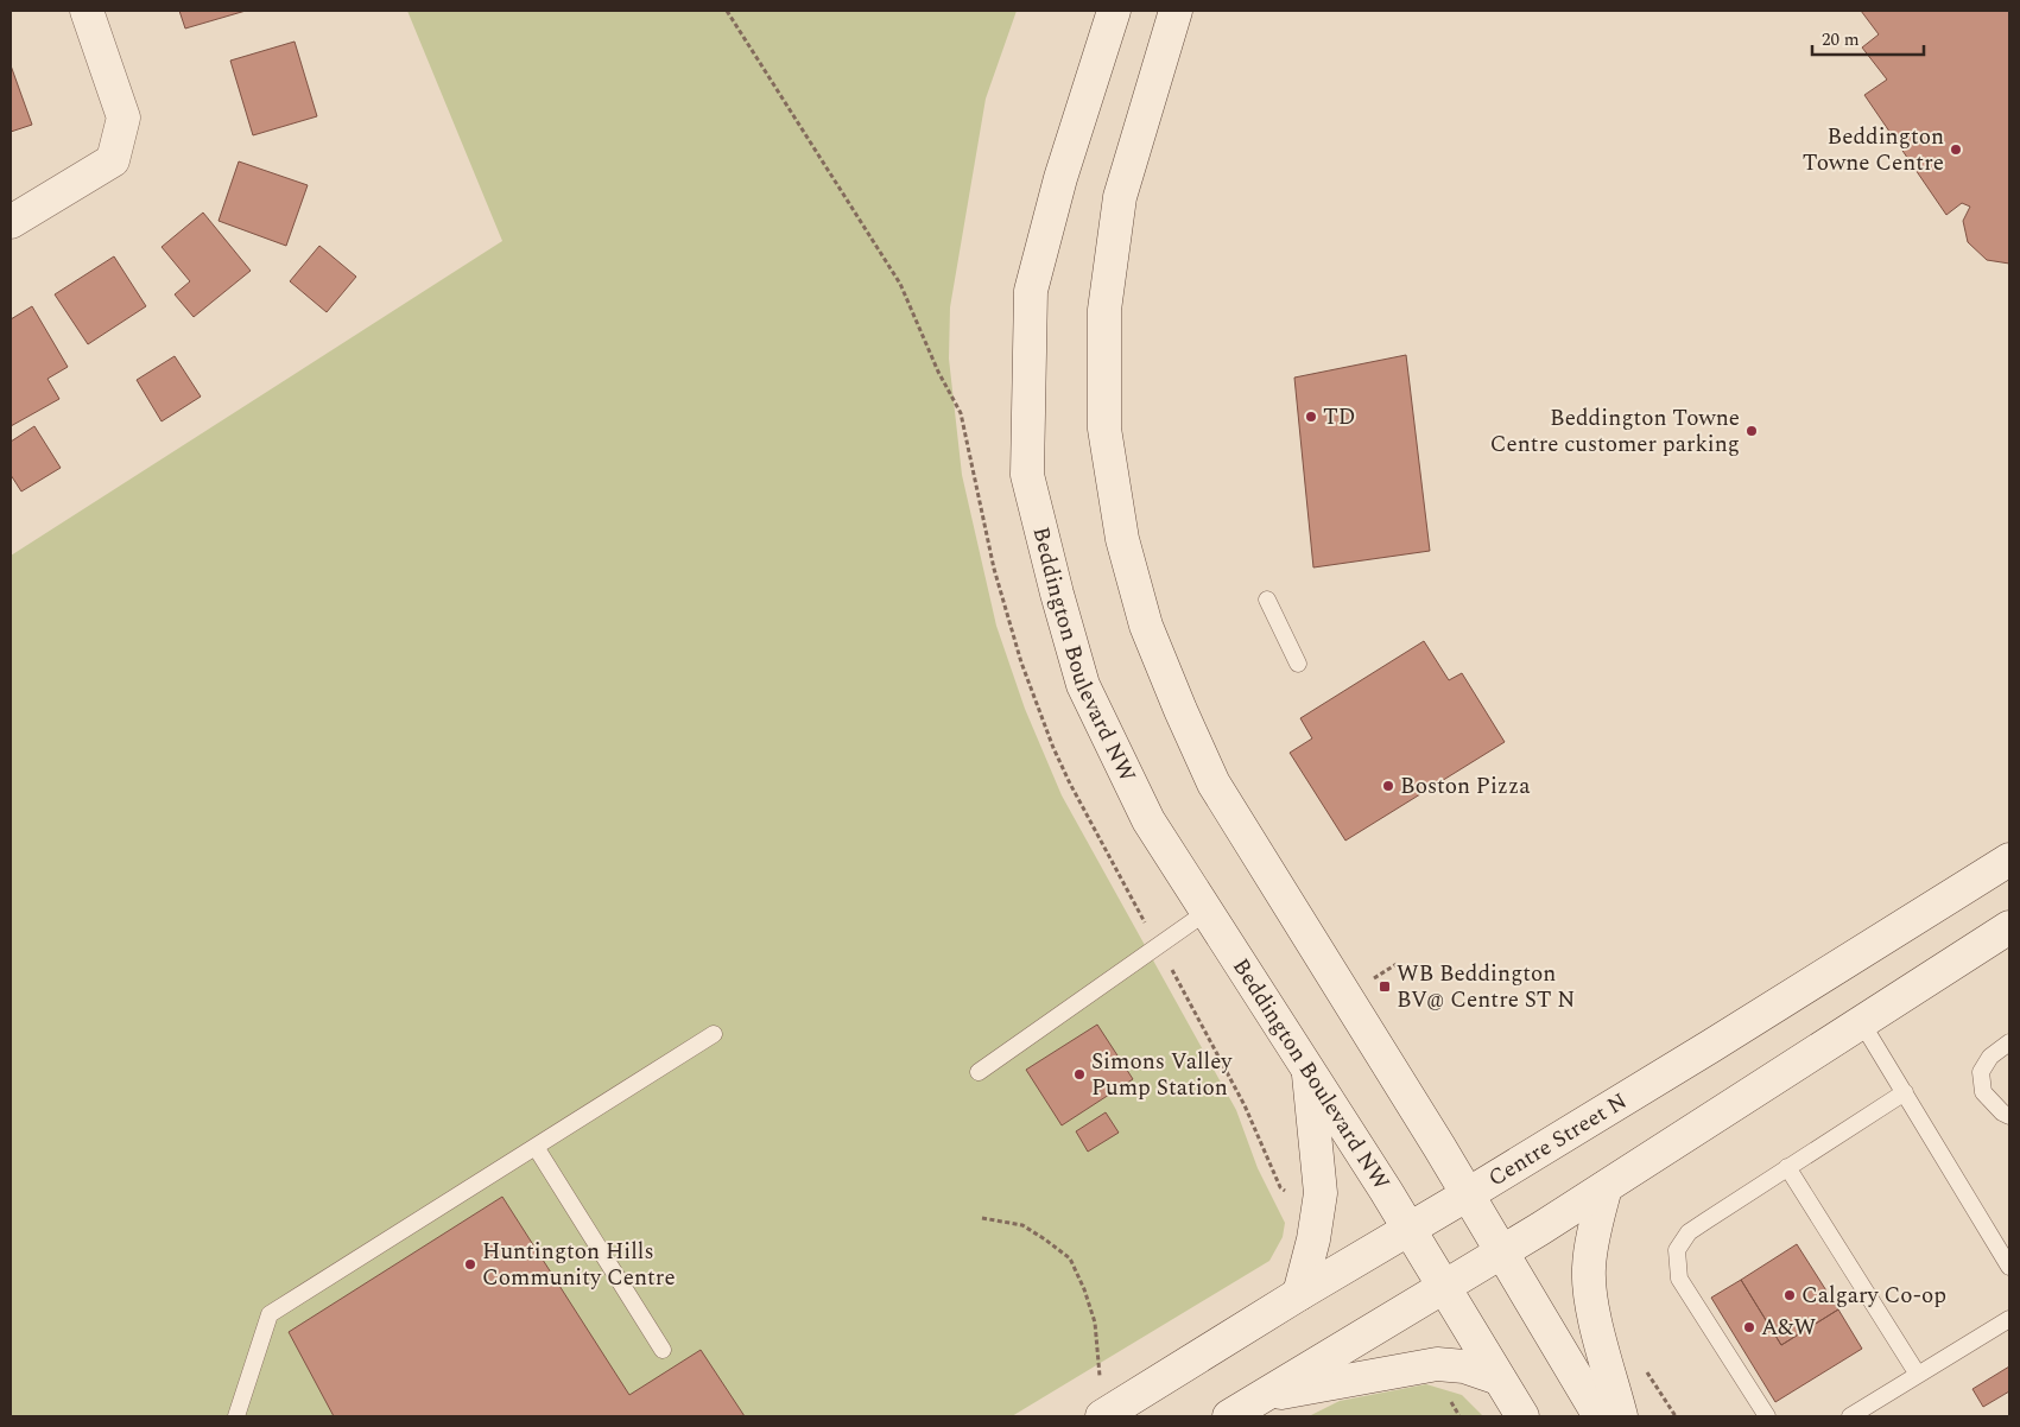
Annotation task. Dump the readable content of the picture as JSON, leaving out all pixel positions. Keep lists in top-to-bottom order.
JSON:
{
  "streets": {
    "main road": ["Beddington Boulevard NW", "Centre Street N"]
  },
  "crossings": [
    ["Beddington Boulevard NW", "Centre Street N"]
  ],
  "places": {
    "other": [
      "Beddington Towne Centre",
      "TD",
      "Beddington Towne Centre customer parking",
      "Boston Pizza",
      "Simons Valley Pump Station",
      "Huntington Hills Community Centre",
      "Calgary Co-op",
      "A&W"
    ],
    "transit": ["WB Beddington BV@ Centre ST N"]
  },
  "scale_bar": "20 m"
}
